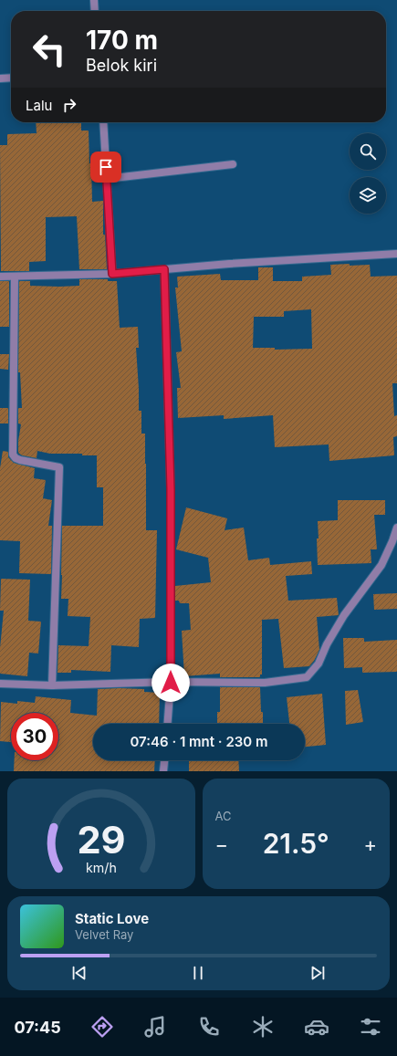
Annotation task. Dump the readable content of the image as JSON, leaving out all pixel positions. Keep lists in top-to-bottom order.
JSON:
{
  "page": {
    "turn": ["170 m", "Belok kiri"],
    "then": "Lalu",
    "limit": "30",
    "trip": "07:46 · 1 mnt · 230 m",
    "tile": "AC",
    "heat": ["−", "21.5°", "+"],
    "song": ["Static Love", "Velvet Ray"],
    "tabs": "07:45",
    "gauge": ["29", "km/h"]
  }
}
